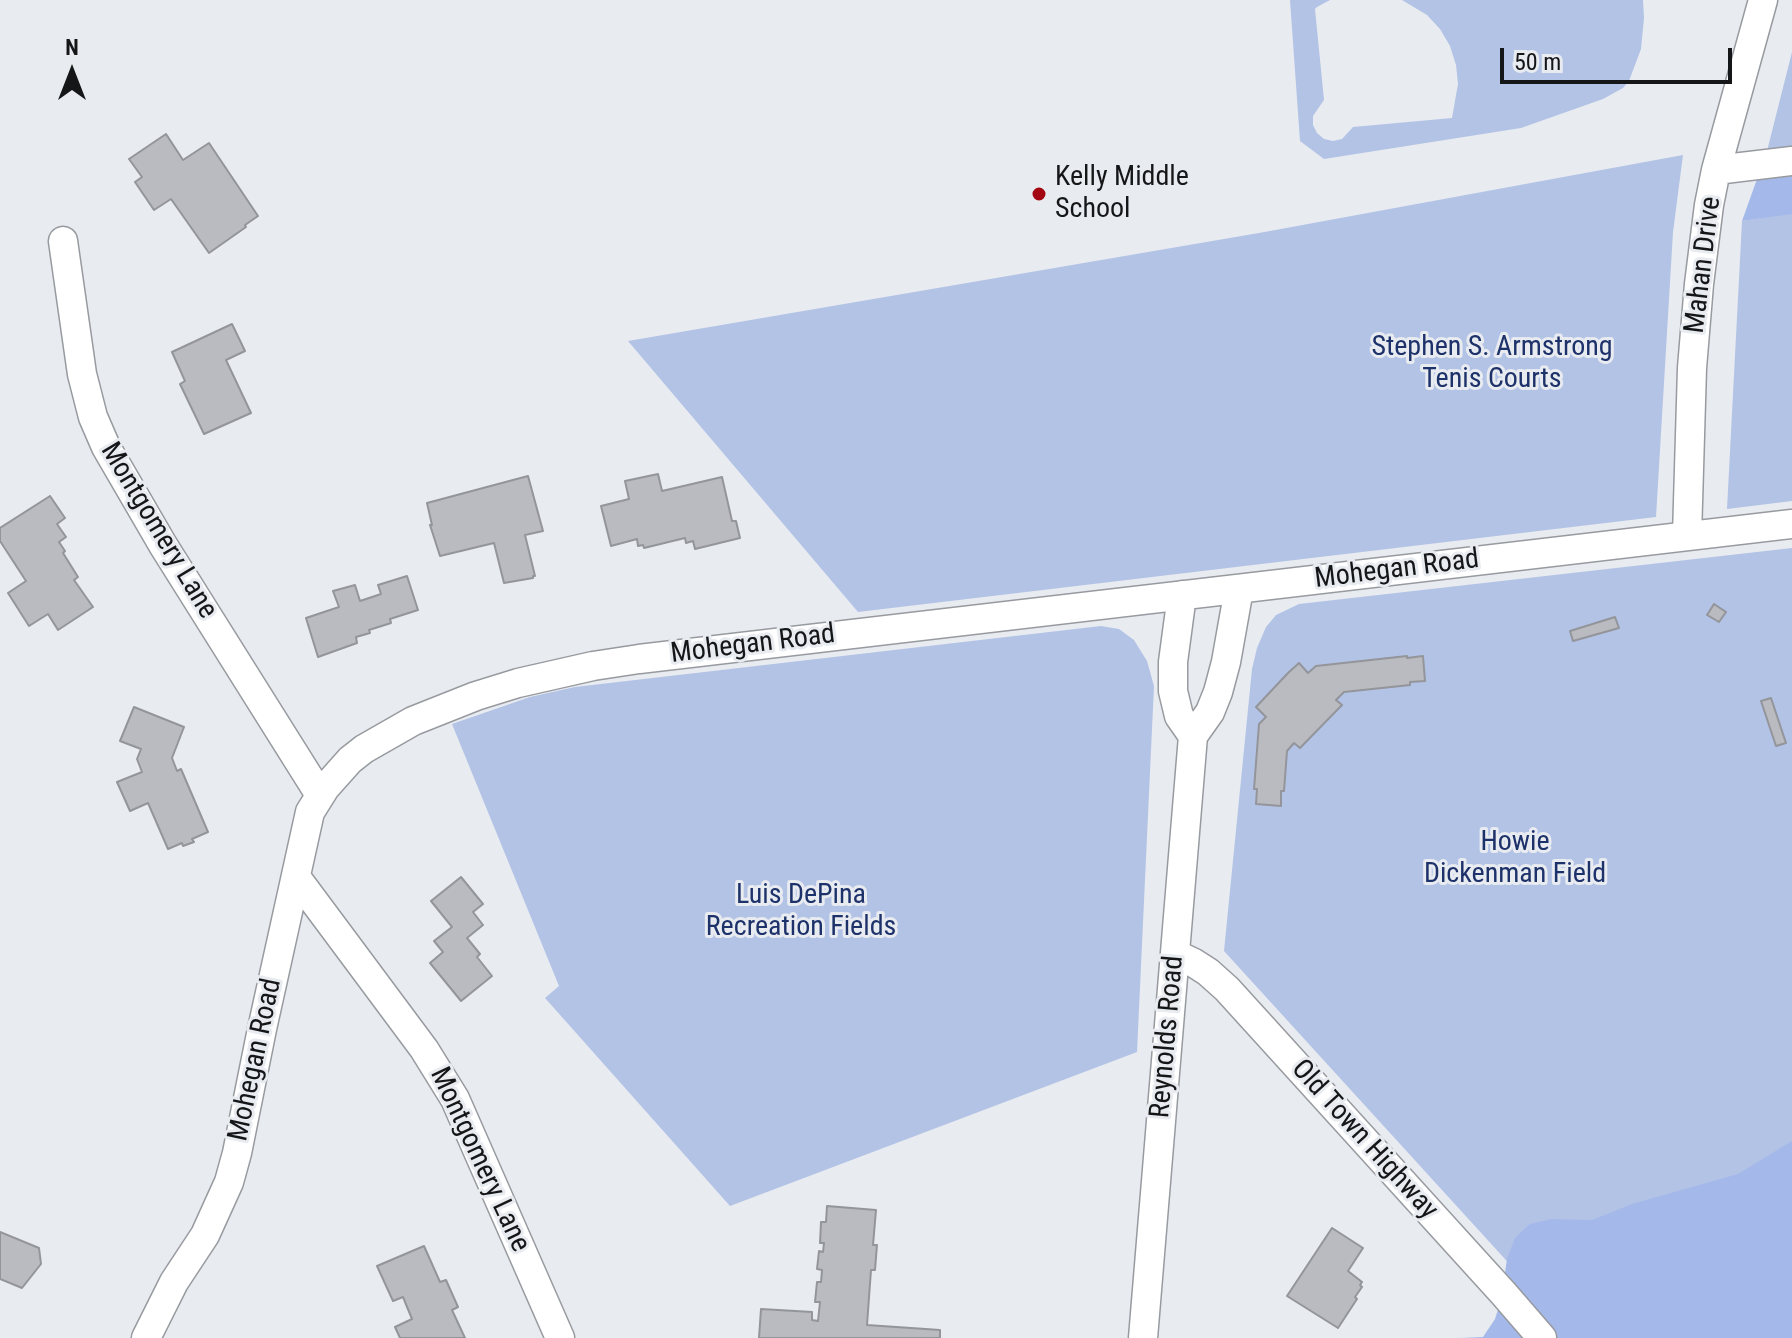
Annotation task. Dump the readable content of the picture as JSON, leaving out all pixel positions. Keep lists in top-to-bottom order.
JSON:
{
  "streets": {
    "street": [
      "Mahan Drive",
      "Montgomery Lane",
      "Mohegan Road",
      "Reynolds Road",
      "Old Town Highway"
    ]
  },
  "crossings": [
    ["Mahan Drive", "Mohegan Road"],
    ["Montgomery Lane", "Mohegan Road"],
    ["Mohegan Road", "Reynolds Road"],
    ["Reynolds Road", "Old Town Highway"]
  ],
  "parks": ["Stephen S. Armstrong Tenis Courts", "Howie Dickenman Field", "Luis DePina Recreation Fields"],
  "places": ["Kelly Middle School"],
  "scale_bar": "50 m",
  "north": "top"
}
